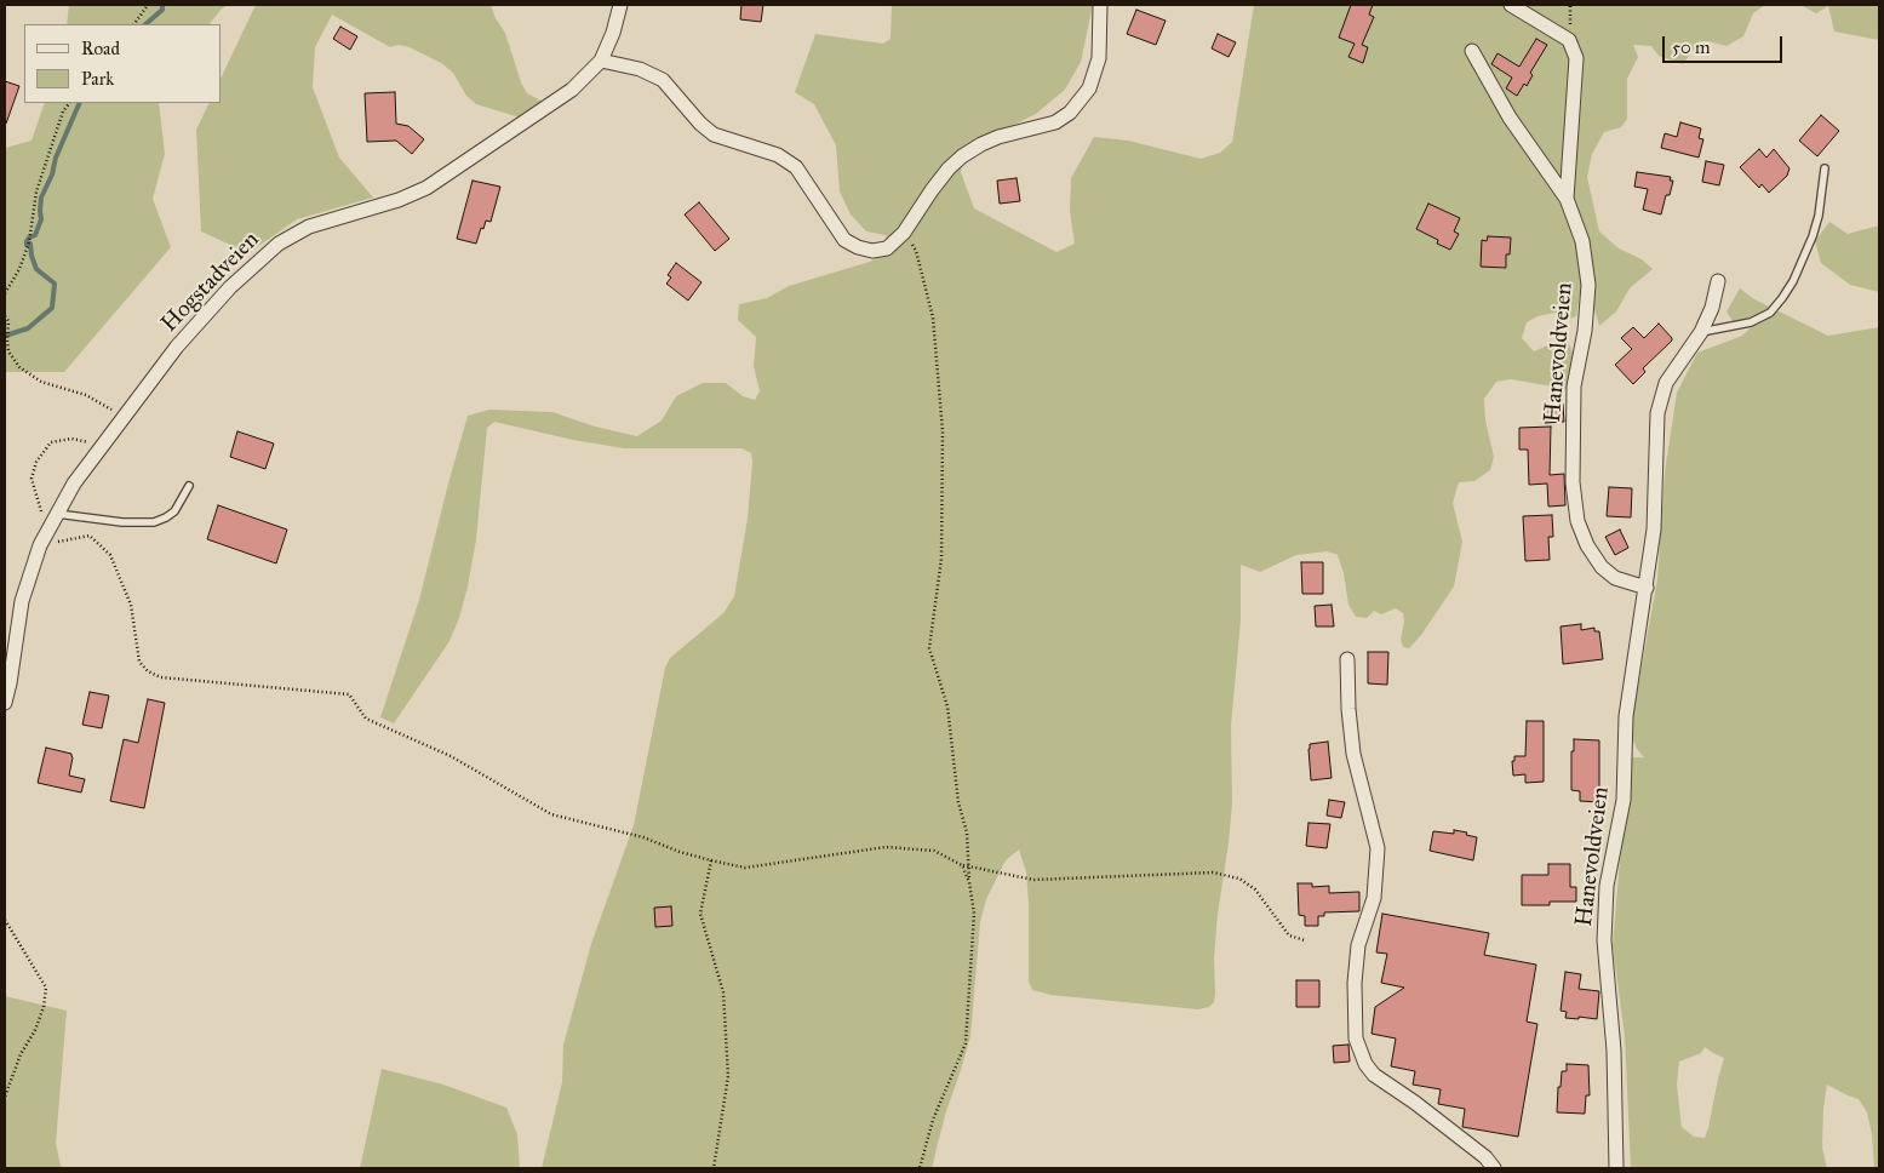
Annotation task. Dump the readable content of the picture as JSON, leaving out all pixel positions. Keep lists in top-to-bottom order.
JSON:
{
  "streets": {
    "street": ["Hogstadveien", "Hanevoldveien"]
  },
  "legend": ["Road", "Park"],
  "scale_bar": "50 m"
}
